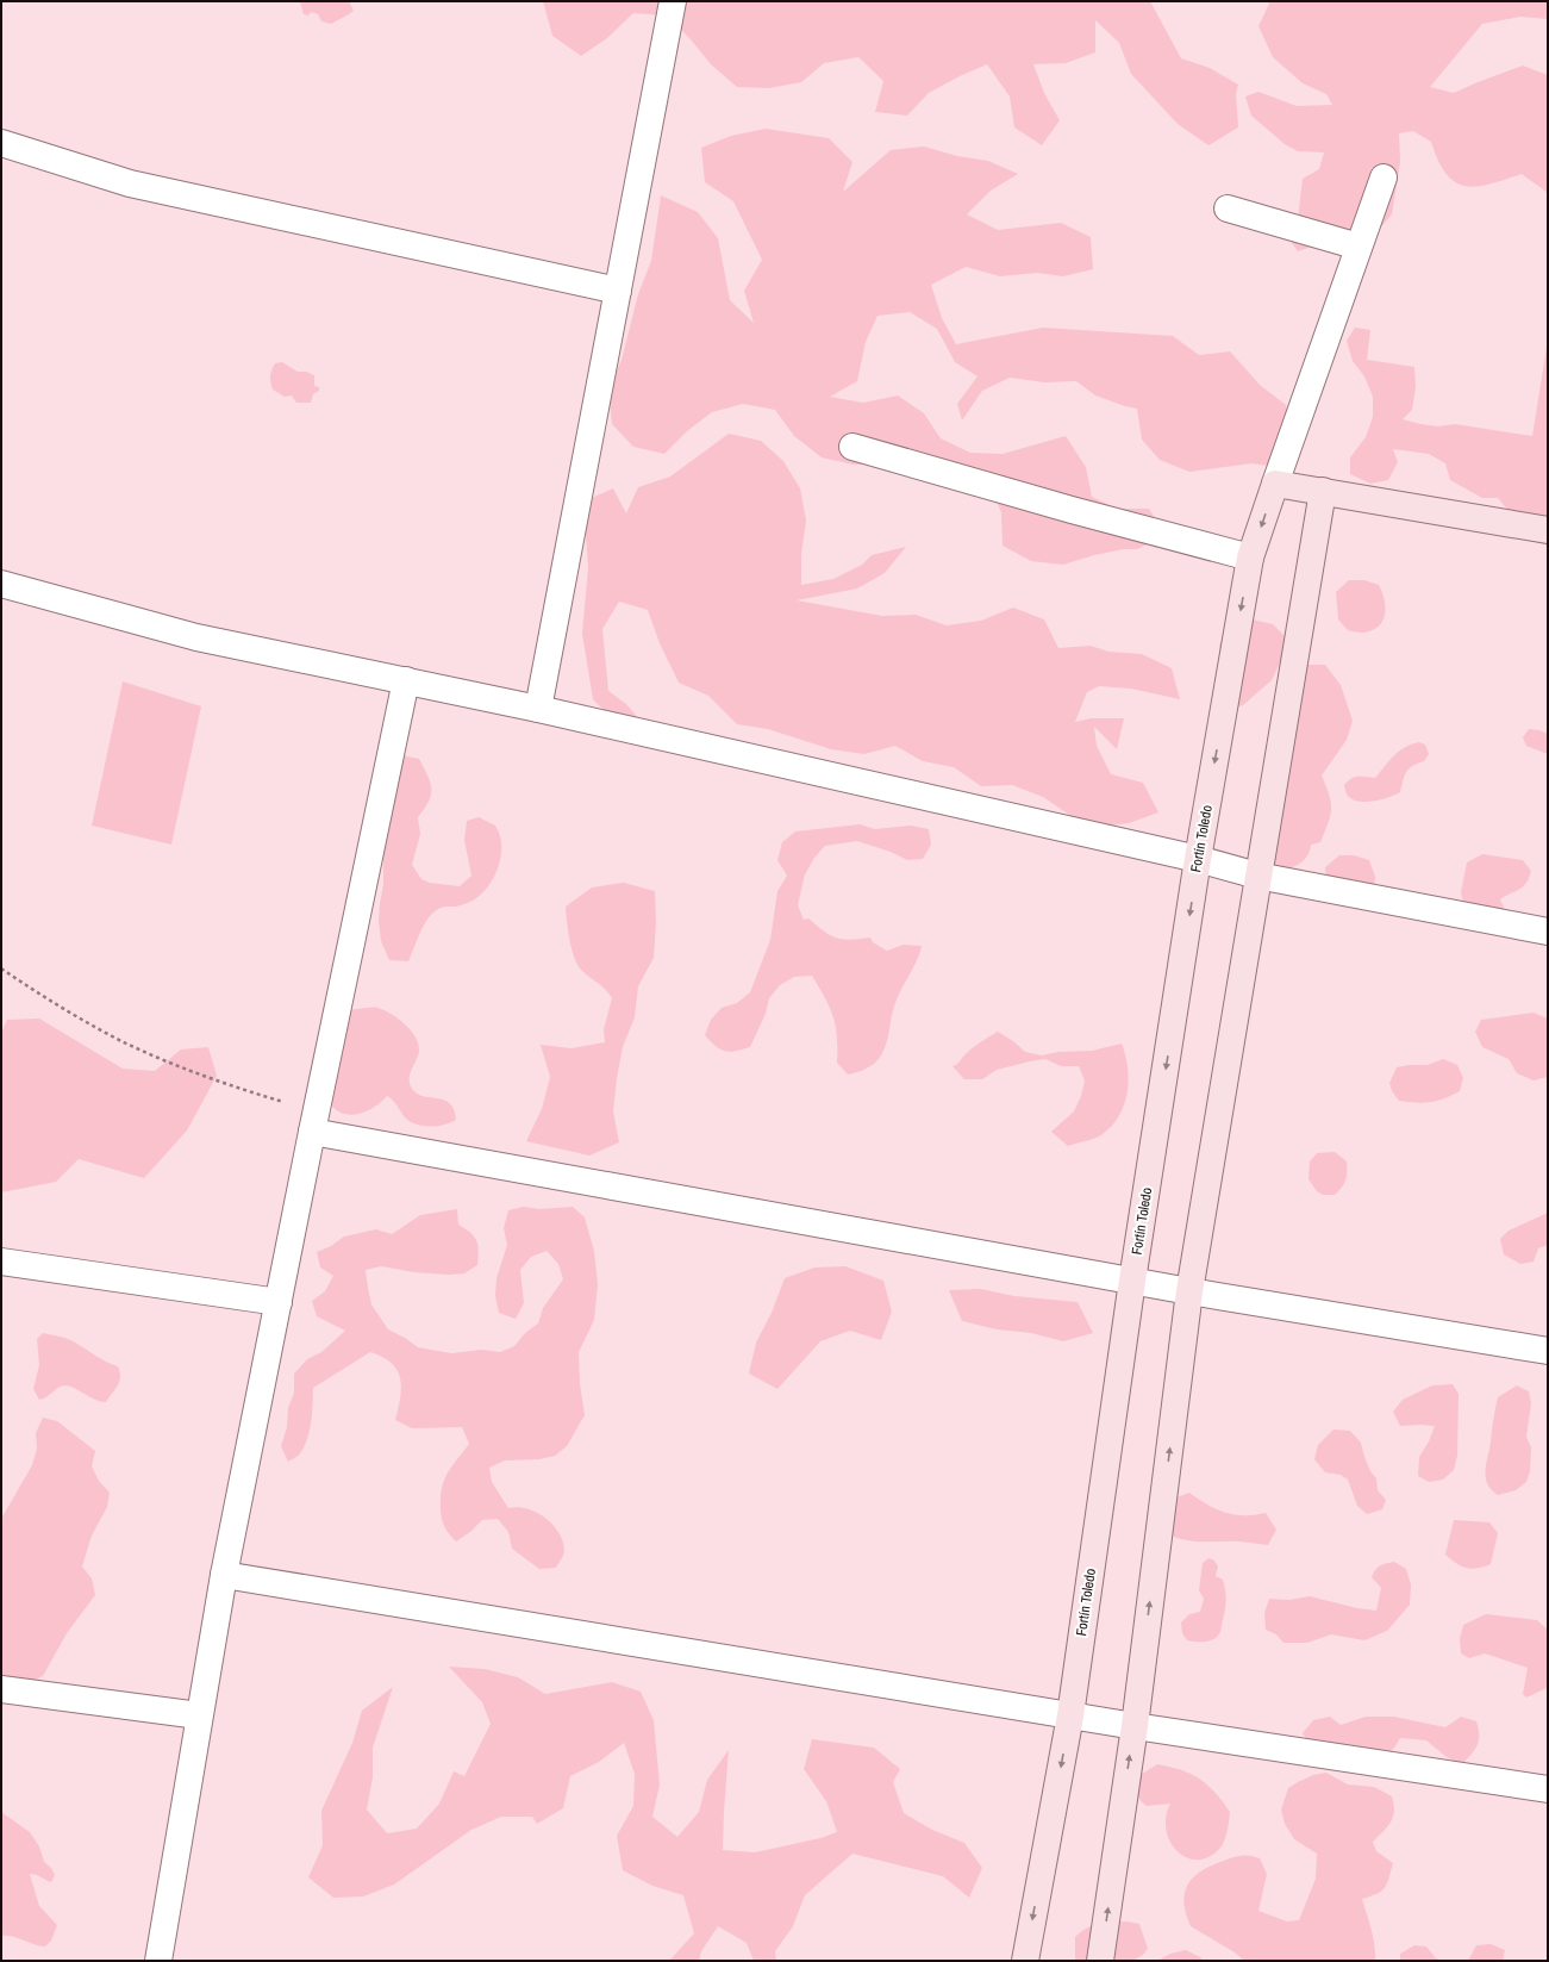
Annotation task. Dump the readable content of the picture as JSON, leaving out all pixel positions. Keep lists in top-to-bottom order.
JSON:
{
  "streets": {
    "street": ["Fortín Toledo"]
  }
}
